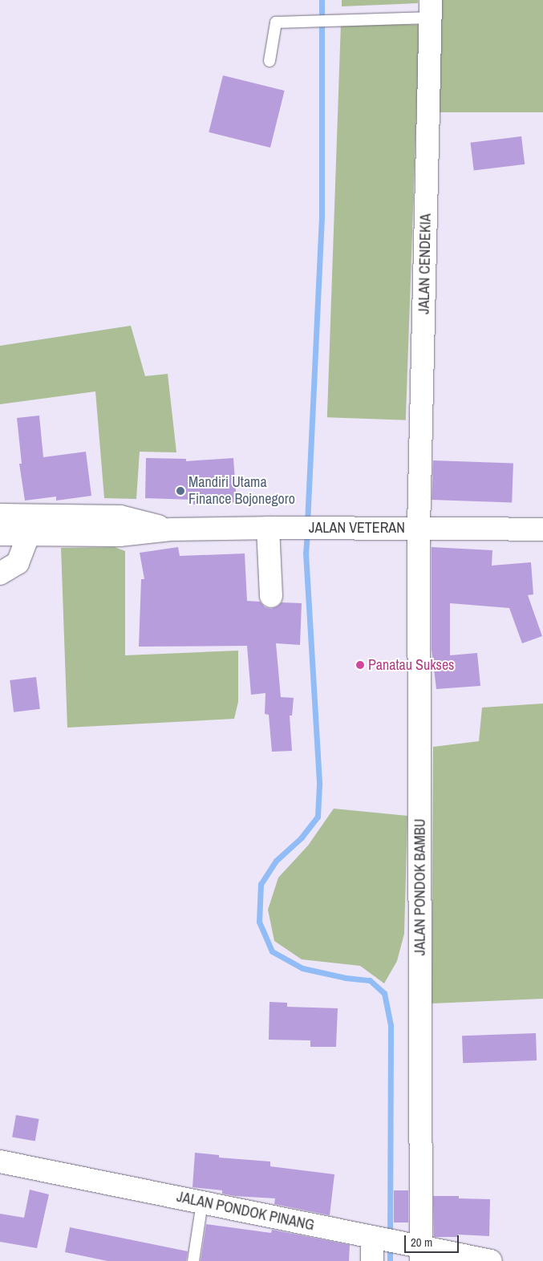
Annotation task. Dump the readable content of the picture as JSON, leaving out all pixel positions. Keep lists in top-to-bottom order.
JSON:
{
  "streets": {
    "street": [
      "JALAN CENDEKIA",
      "JALAN VETERAN",
      "JALAN PONDOK BAMBU",
      "JALAN PONDOK PINANG"
    ]
  },
  "crossings": [
    ["JALAN CENDEKIA", "JALAN VETERAN"],
    ["JALAN CENDEKIA", "JALAN PONDOK BAMBU"],
    ["JALAN VETERAN", "JALAN PONDOK BAMBU"],
    ["JALAN PONDOK BAMBU", "JALAN PONDOK PINANG"]
  ],
  "places": ["Mandiri Utama Finance Bojonegoro", "Panatau Sukses"],
  "scale_bar": "20 m"
}
